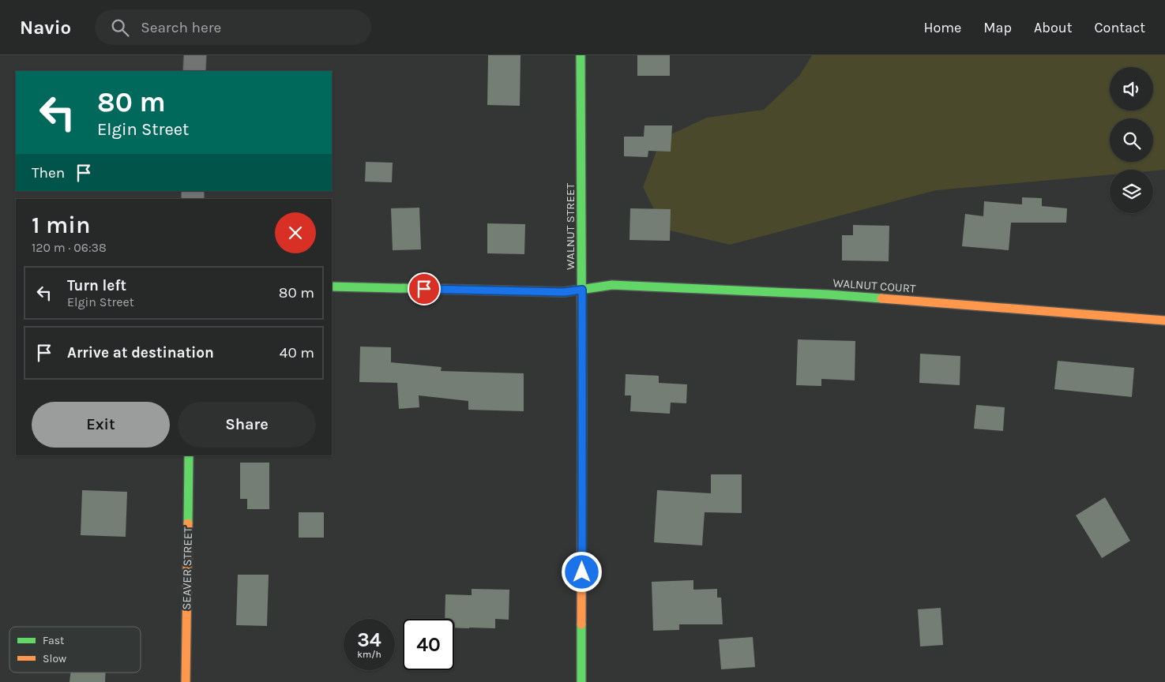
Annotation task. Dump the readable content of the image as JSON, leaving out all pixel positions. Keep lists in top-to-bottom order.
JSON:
{
  "streets": {
    "street": ["WALNUT STREET", "WALNUT COURT", "SEAVER STREET"]
  },
  "crossings": [
    ["WALNUT STREET", "WALNUT COURT"]
  ],
  "legend": ["Fast", "Slow"],
  "page": {
    "header": "Navio",
    "search": "Search here",
    "nav": [
      "Home",
      "Map",
      "About",
      "Contact"
    ],
    "turn": ["80 m", "Elgin Street"],
    "then": "Then",
    "heading": ["1 min", "120 m · 06:38"],
    "list": [
      {
        "name": "Turn left",
        "note": "Elgin Street",
        "value": "80 m"
      },
      {
        "name": "Arrive at destination",
        "value": "40 m"
      }
    ],
    "buttons": ["Exit", "Share"],
    "speed": "34 km/h",
    "limit": "40"
  }
}
